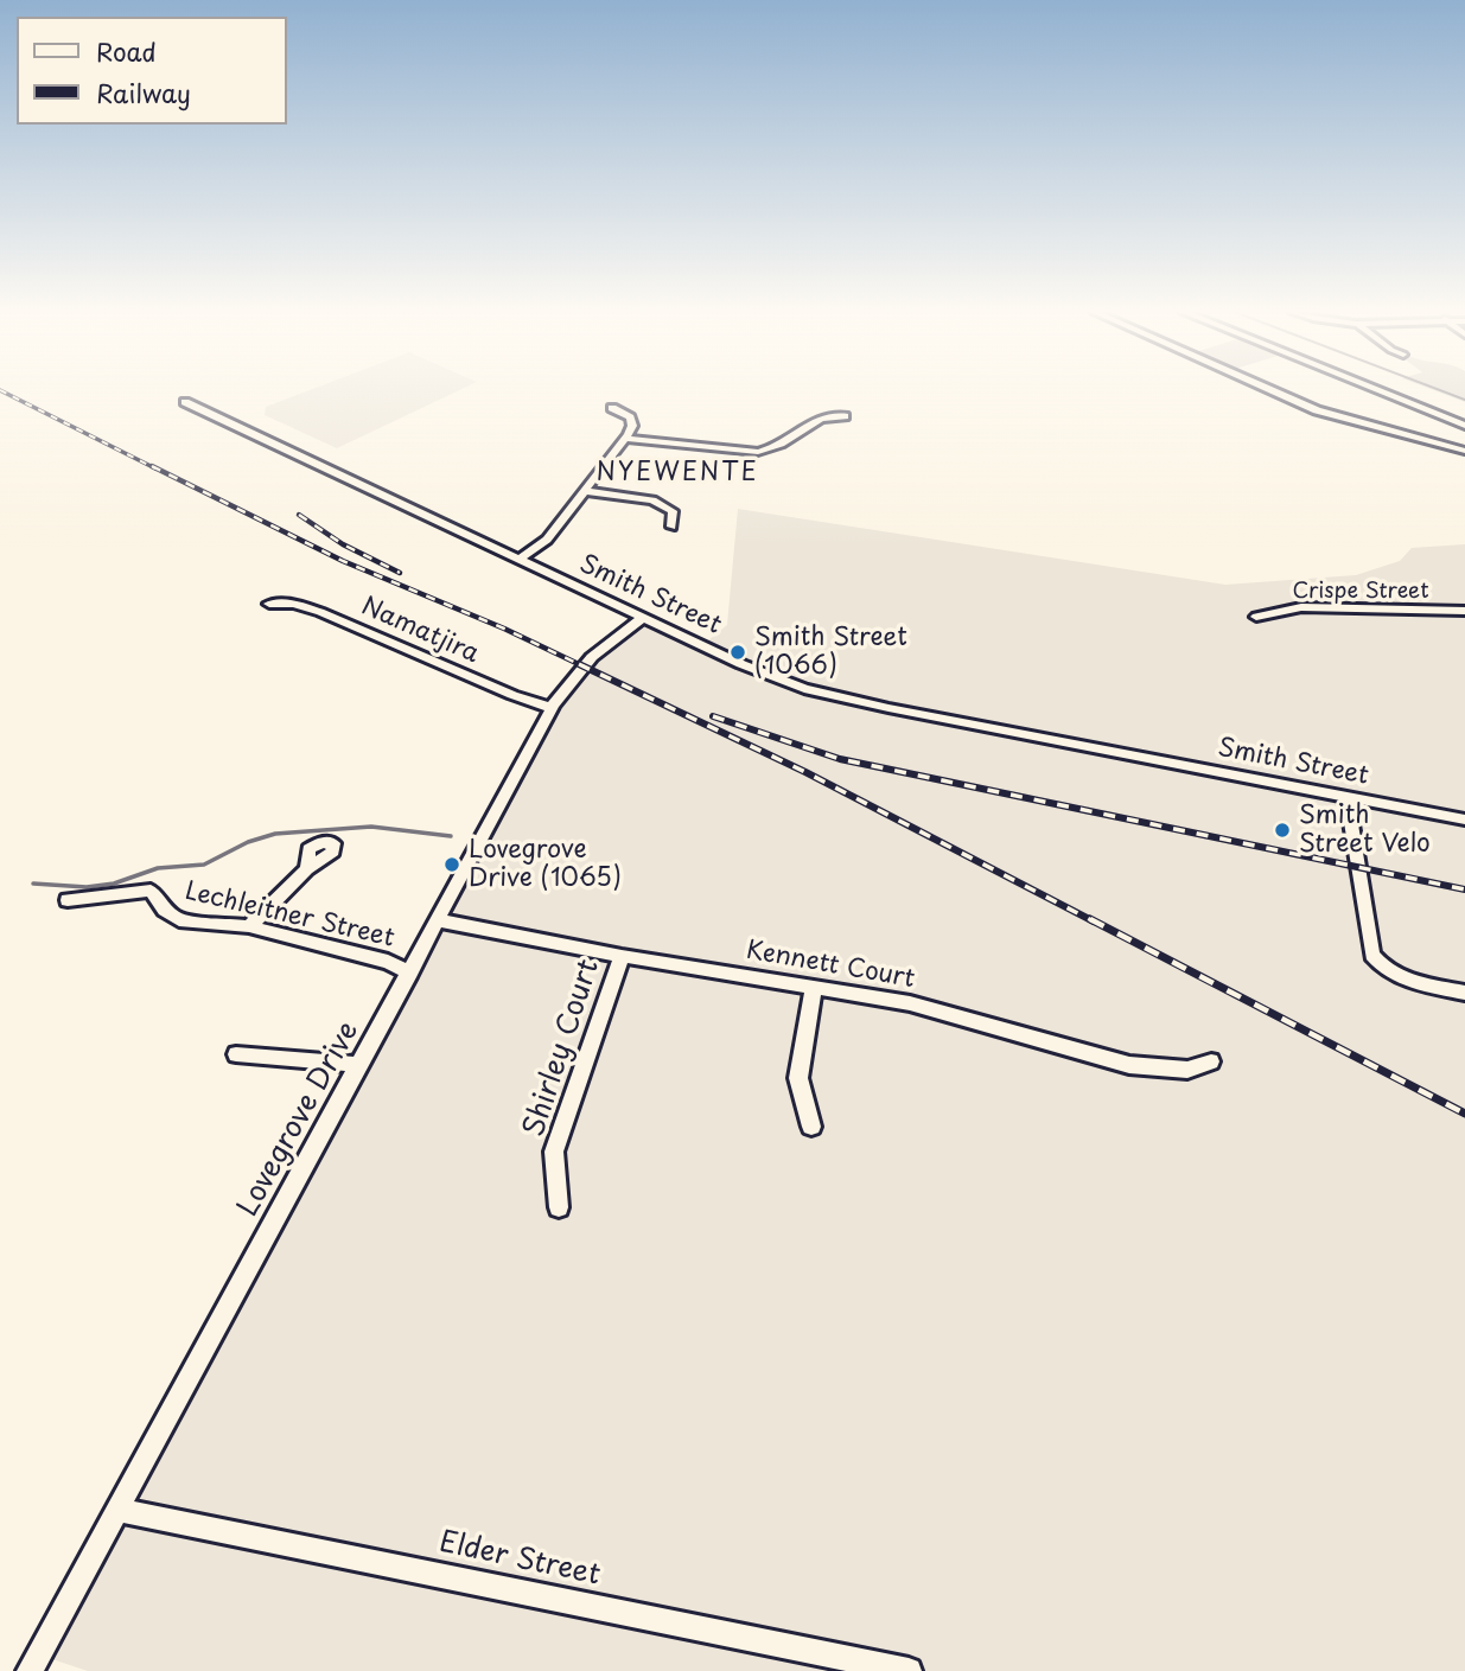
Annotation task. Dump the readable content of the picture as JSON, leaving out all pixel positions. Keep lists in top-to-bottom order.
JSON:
{
  "streets": {
    "street": [
      "Crispe Street",
      "Smith Street",
      "Namatjira",
      "Lechleitner Street",
      "Kennett Court",
      "Shirley Court",
      "Lovegrove Drive",
      "Elder Street"
    ]
  },
  "crossings": [
    ["Smith Street", "Lovegrove Drive"],
    ["Namatjira", "Lovegrove Drive"],
    ["Lechleitner Street", "Lovegrove Drive"],
    ["Kennett Court", "Shirley Court"],
    ["Kennett Court", "Lovegrove Drive"],
    ["Lovegrove Drive", "Elder Street"]
  ],
  "districts": ["NYEWENTE"],
  "places": ["Smith Street (1066)", "Smith Street Velo", "Lovegrove Drive (1065)"],
  "legend": ["Road", "Railway"]
}
